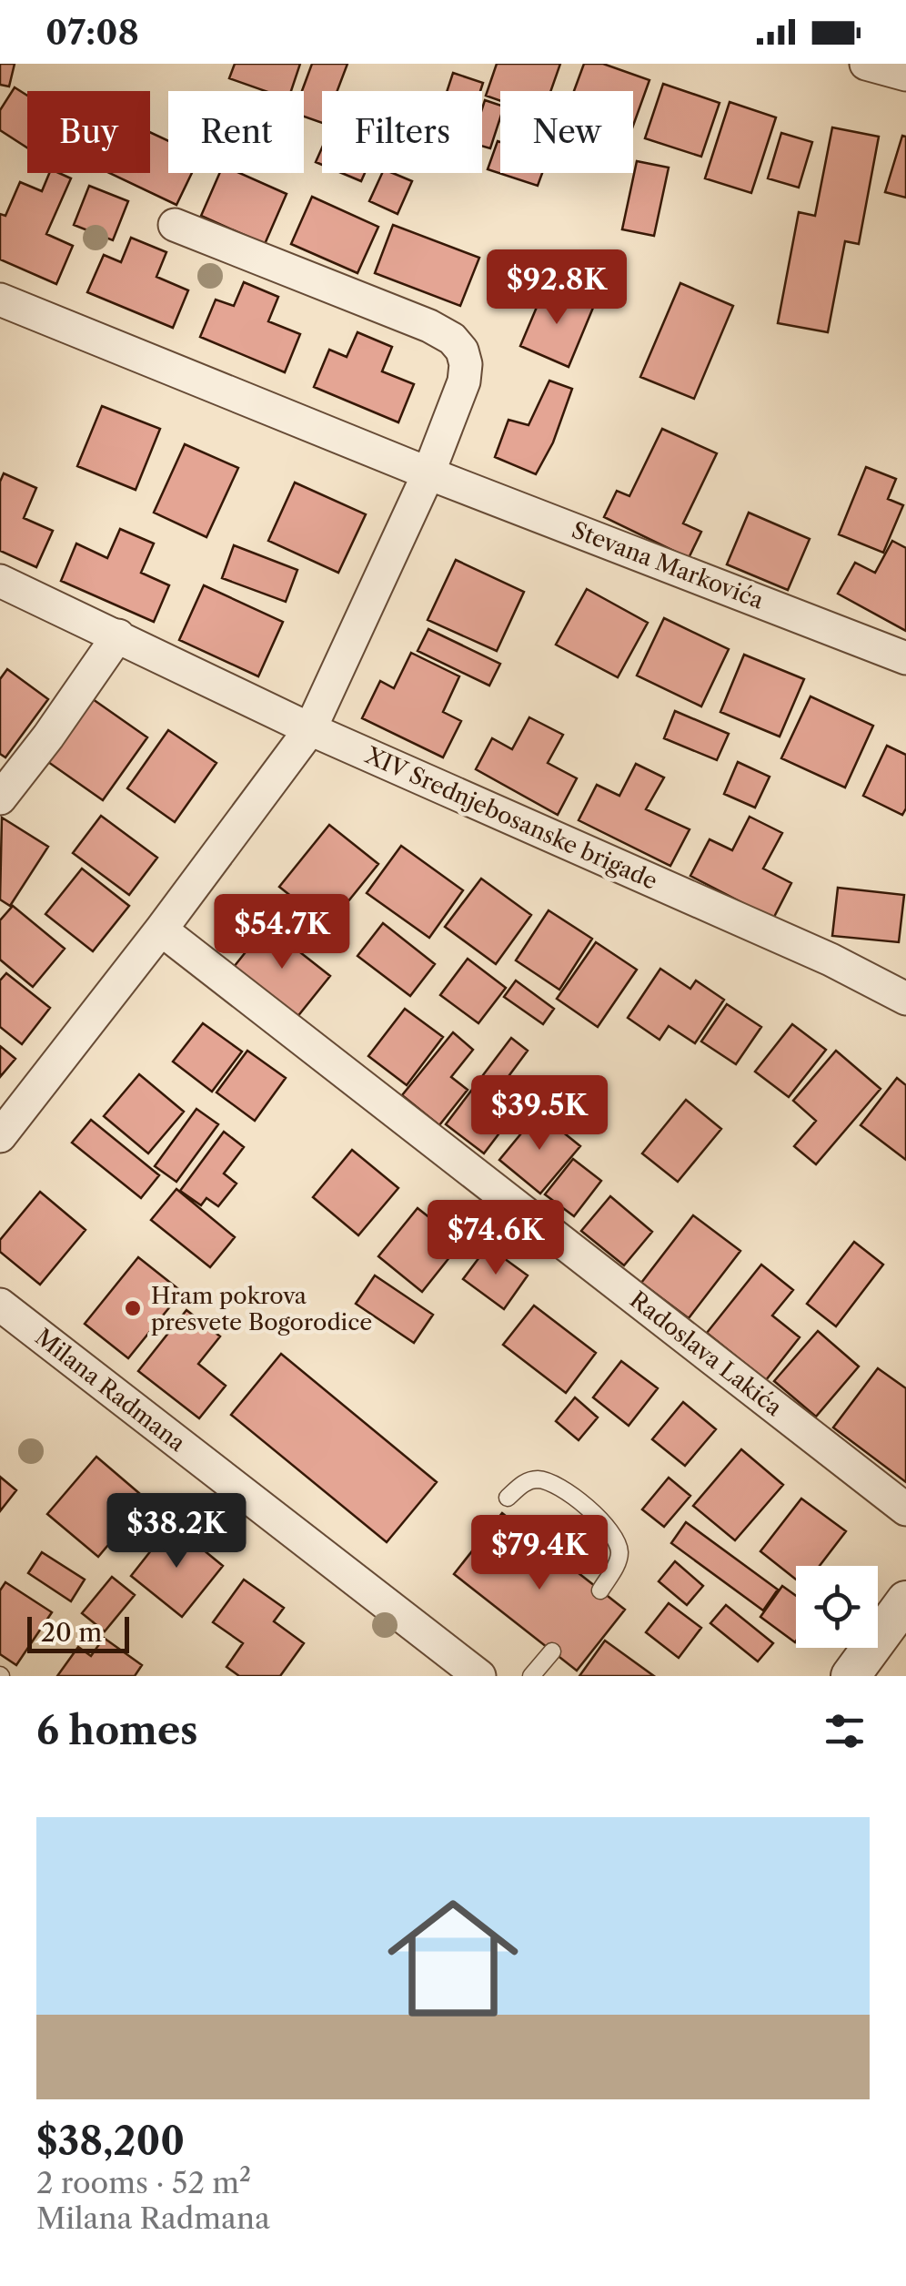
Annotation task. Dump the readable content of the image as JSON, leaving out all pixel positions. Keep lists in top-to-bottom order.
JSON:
{
  "streets": {
    "street": [
      "Stevana Markovića",
      "XIV Srednjebosanske brigade",
      "Radoslava Lakića",
      "Milana Radmana"
    ]
  },
  "places": ["Hram pokrova presvete Bogorodice"],
  "scale_bar": "20 m",
  "page": {
    "status": "07:08",
    "chip": [
      "Buy",
      "Rent",
      "Filters",
      "New"
    ],
    "price": [
      "$92.8K",
      "$54.7K",
      "$39.5K",
      "$74.6K",
      "$38.2K",
      "$79.4K"
    ],
    "scale": "20 m",
    "heading": "6 homes",
    "list": [
      {
        "name": "$38,200",
        "note": "2 rooms · 52 m² · Milana Radmana"
      }
    ]
  }
}
